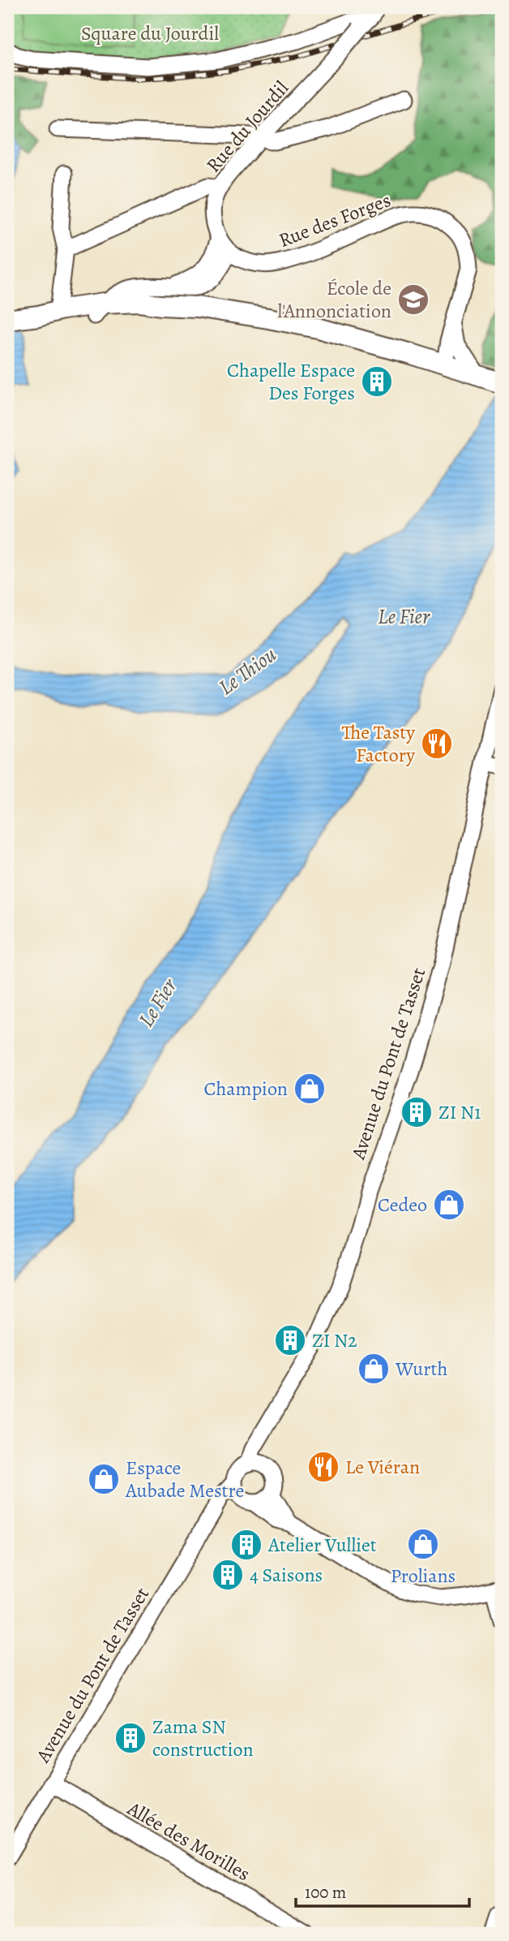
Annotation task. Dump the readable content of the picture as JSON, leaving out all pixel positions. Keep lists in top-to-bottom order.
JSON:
{
  "streets": {
    "street": [
      "Rue du Jourdil",
      "Rue des Forges",
      "Avenue du Pont de Tasset",
      "Allée des Morilles"
    ]
  },
  "crossings": [
    ["Rue du Jourdil", "Rue des Forges"],
    ["Avenue du Pont de Tasset", "Allée des Morilles"]
  ],
  "water": ["Le Fier", "Le Thiou"],
  "parks": ["Square du Jourdil"],
  "places": {
    "school or university": ["École de l'Annonciation"],
    "building": [
      "Chapelle Espace Des Forges",
      "ZI N1",
      "ZI N2",
      "Atelier Vulliet",
      "4 Saisons",
      "Zama SN construction"
    ],
    "restaurant": ["The Tasty Factory", "Le Viéran"],
    "shop": [
      "Champion",
      "Cedeo",
      "Wurth",
      "Espace Aubade Mestre",
      "Prolians"
    ]
  },
  "scale_bar": "100 m"
}
